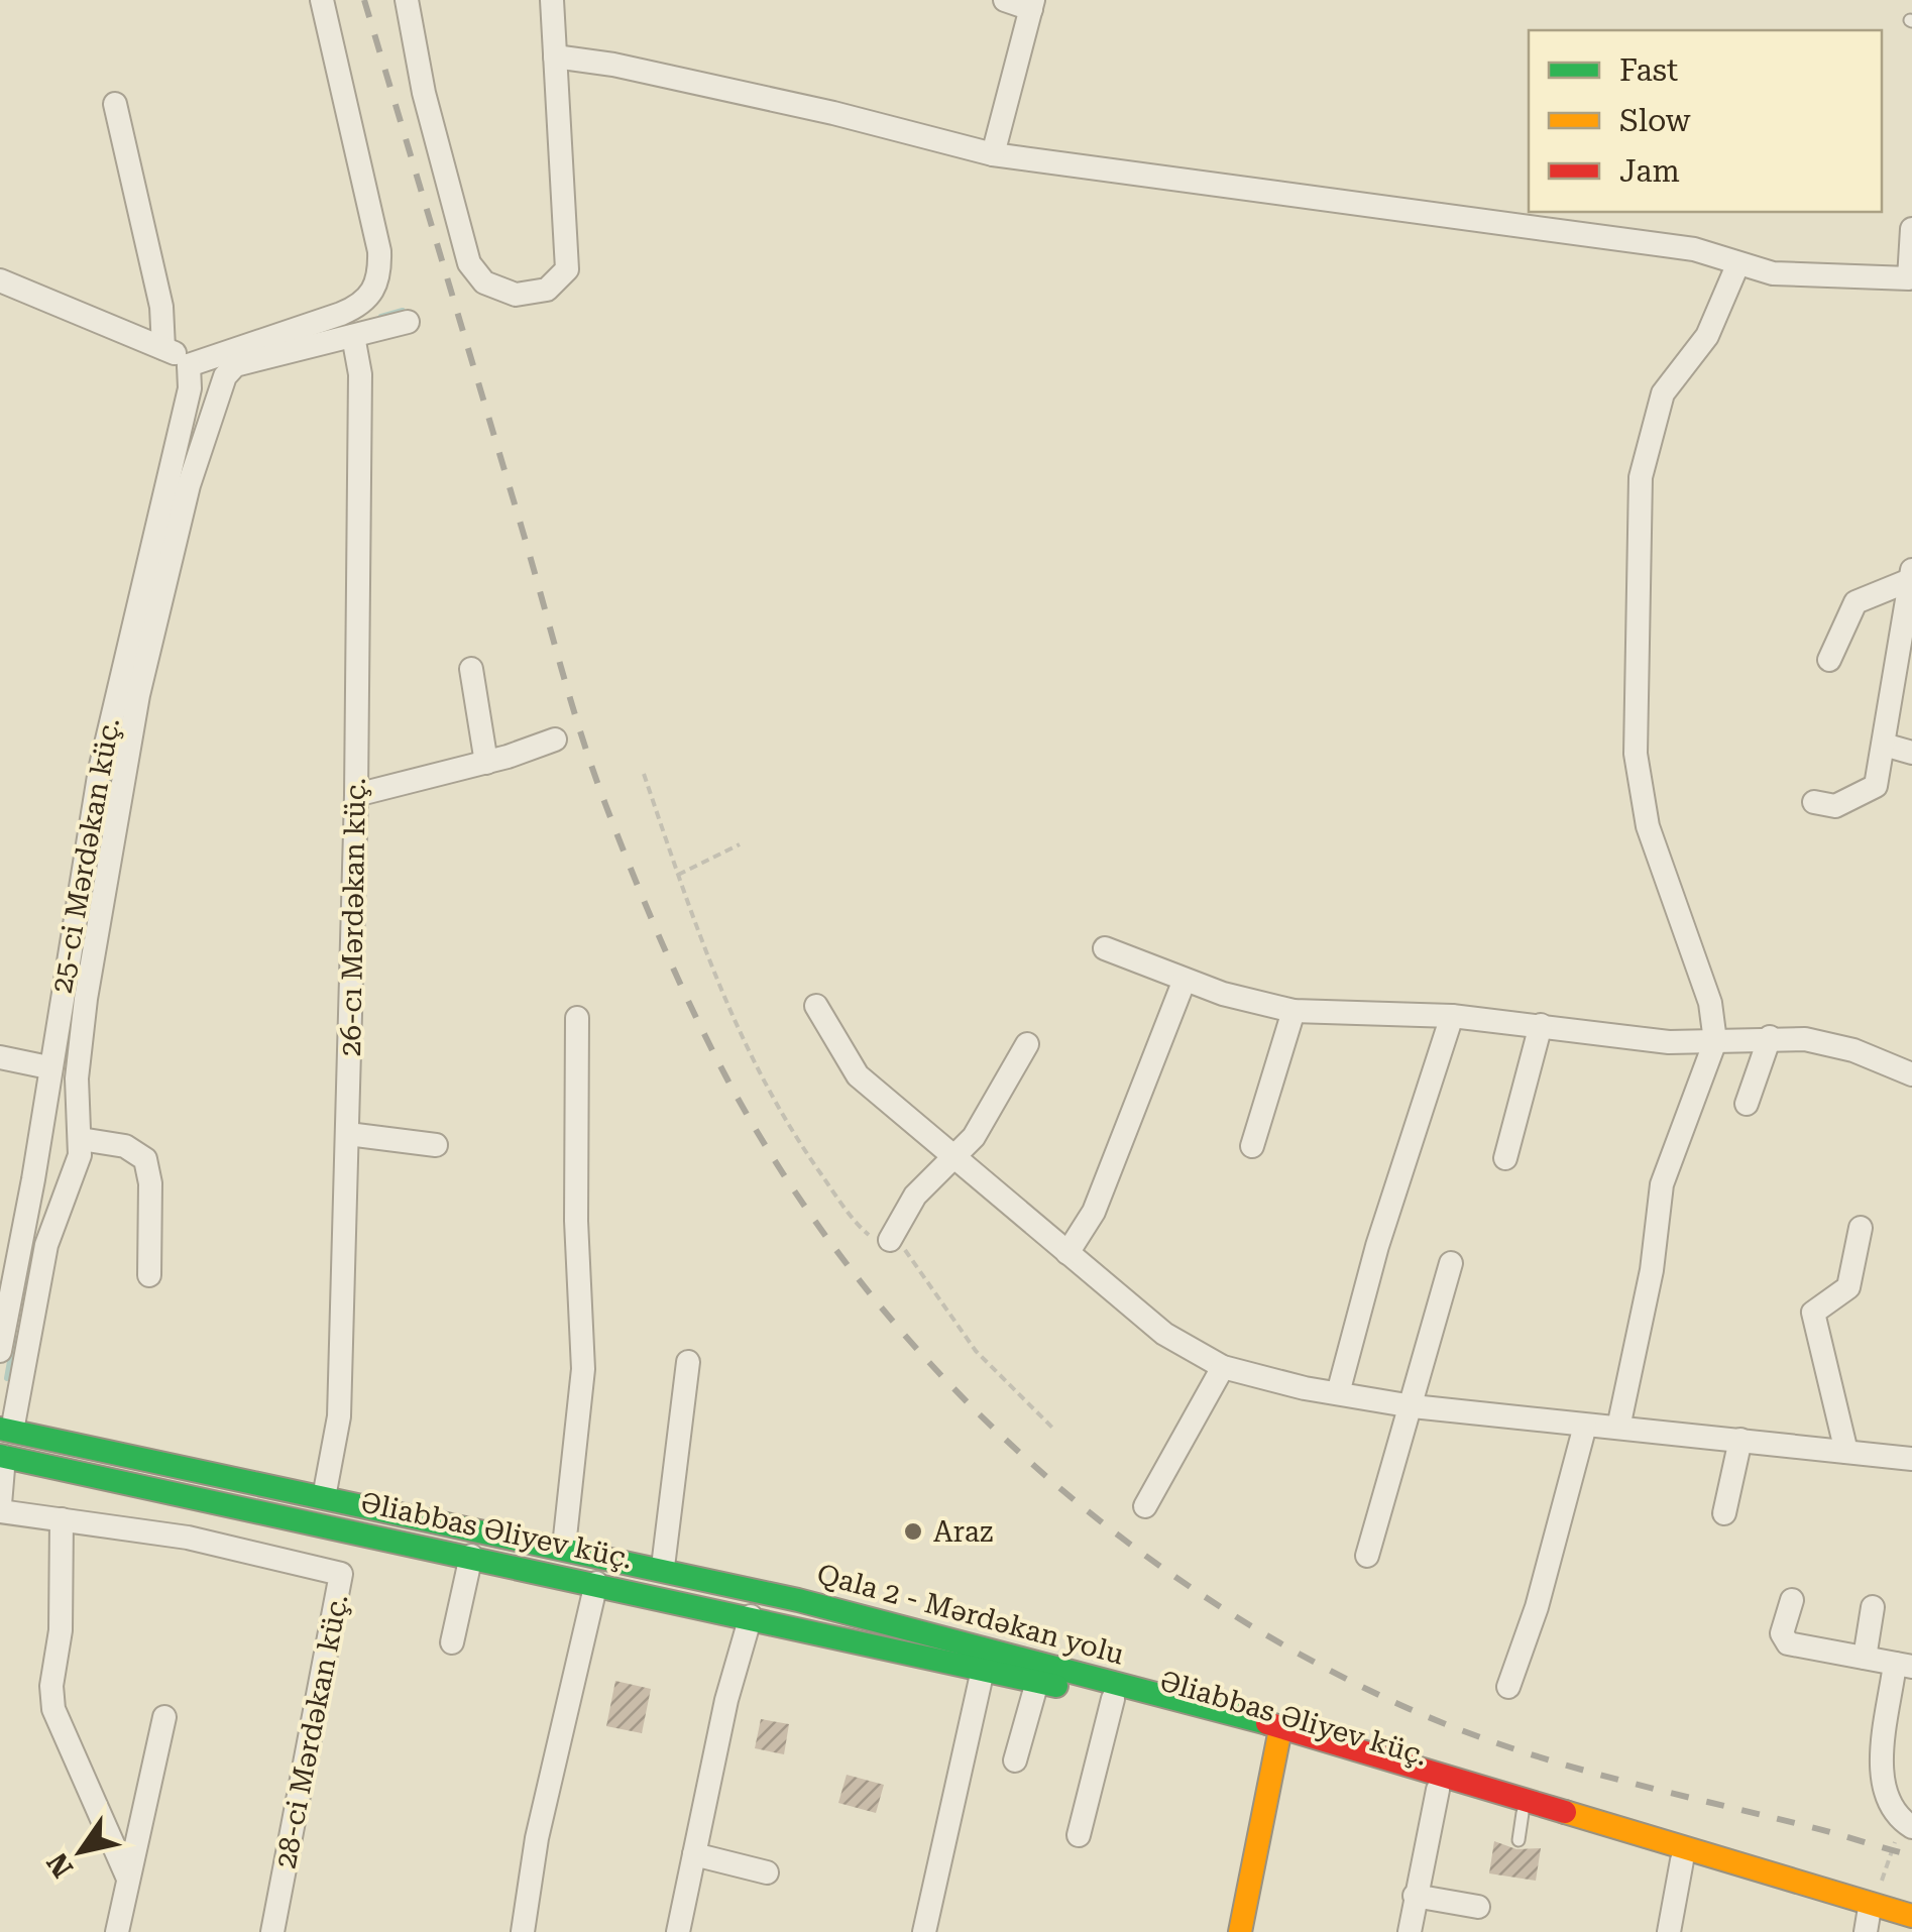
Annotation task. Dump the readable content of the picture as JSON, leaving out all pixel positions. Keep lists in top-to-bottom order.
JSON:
{
  "streets": {
    "main road": ["Əliabbas Əliyev küç.", "Qala 2 - Mərdəkan yolu"],
    "street": ["25-ci Mərdəkan küç.", "26-cı Mərdəkan küç.", "28-ci Mərdəkan küç."]
  },
  "crossings": [
    ["26-cı Mərdəkan küç.", "Qala 2 - Mərdəkan yolu"],
    ["Əliabbas Əliyev küç.", "Qala 2 - Mərdəkan yolu"]
  ],
  "places": ["Araz"],
  "legend": ["Fast", "Slow", "Jam"],
  "north": "bottom left"
}
